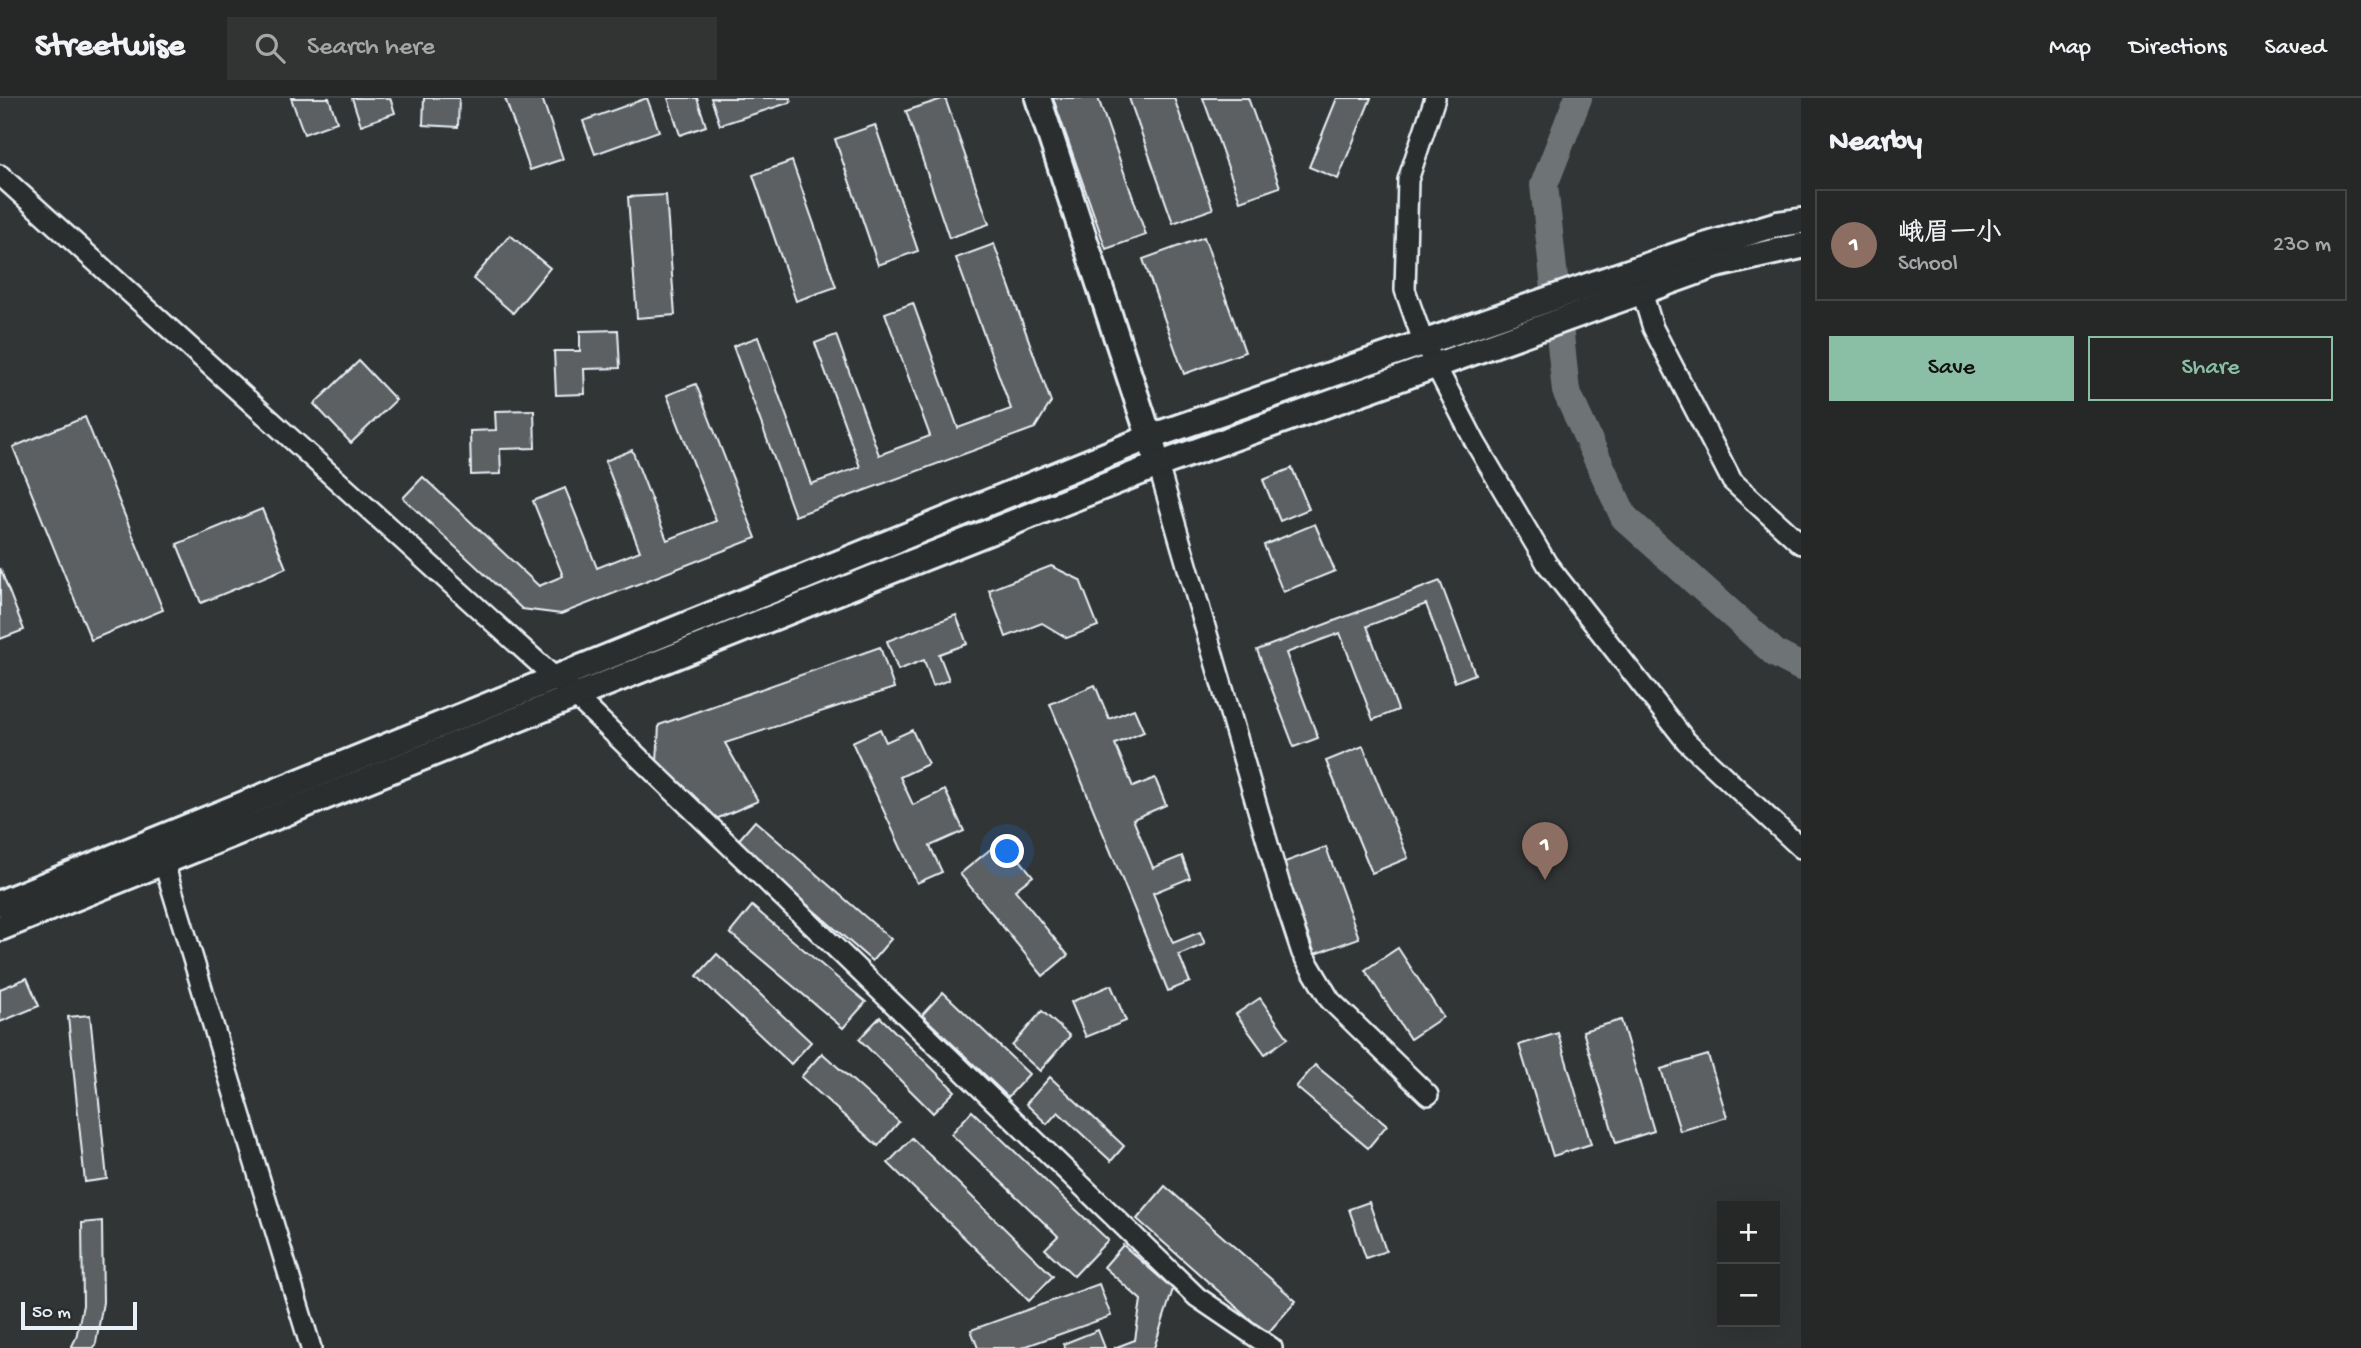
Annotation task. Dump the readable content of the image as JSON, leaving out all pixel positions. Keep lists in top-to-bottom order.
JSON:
{
  "scale_bar": "50 m",
  "page": {
    "header": "Streetwise",
    "search": "Search here",
    "nav": ["Map", "Directions", "Saved"],
    "heading": "Nearby",
    "list": [
      {
        "mark": "1",
        "name": "峨眉一小",
        "note": "School",
        "value": "230 m"
      }
    ],
    "buttons": ["Save", "Share"],
    "pins": "1",
    "map_buttons": ["+", "−"],
    "scale": "50 m"
  }
}
